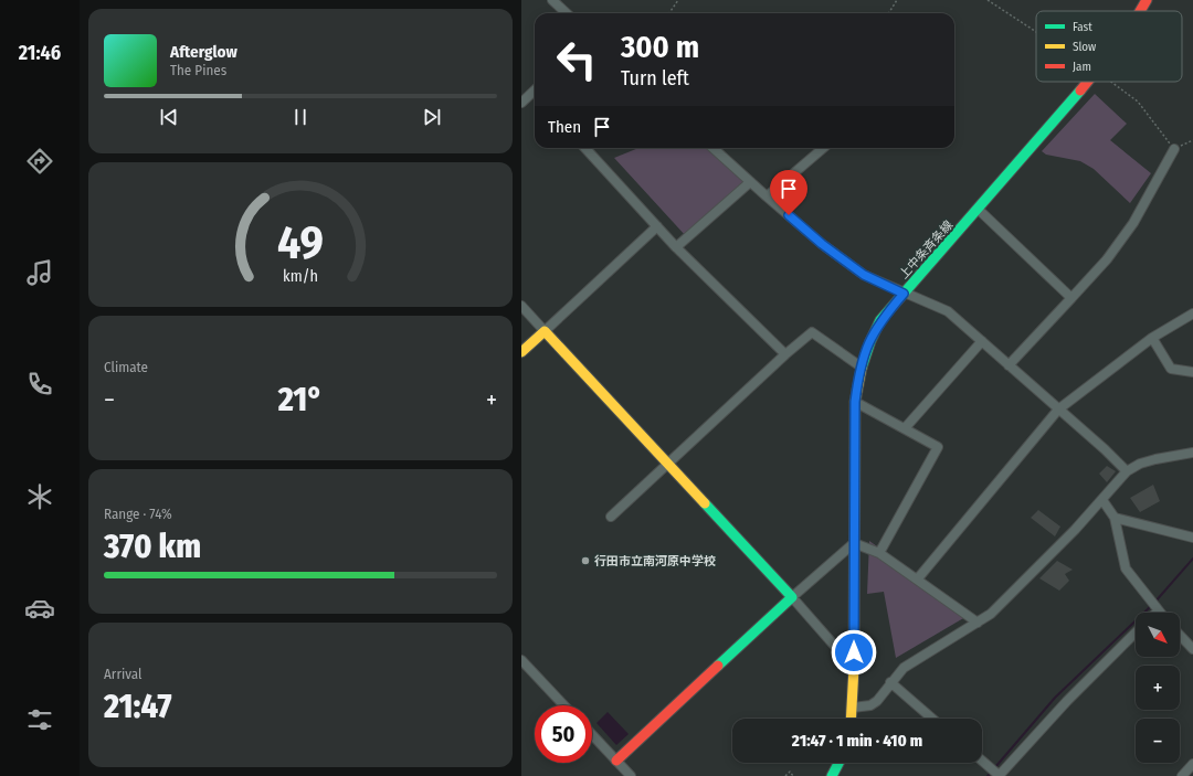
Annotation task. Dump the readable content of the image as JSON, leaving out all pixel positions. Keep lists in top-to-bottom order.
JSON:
{
  "streets": {
    "main road": ["上中条斉条線"]
  },
  "places": ["行田市立南河原中学校"],
  "legend": ["Fast", "Slow", "Jam"],
  "north": "bottom right",
  "page": {
    "tabs": "21:46",
    "turn": ["300 m", "Turn left"],
    "song": ["Afterglow", "The Pines"],
    "then": "Then",
    "tile": [
      "Climate",
      ["Range · 74%", "370 km"],
      ["Arrival", "21:47"]
    ],
    "heat": ["−", "21°", "+"],
    "map_buttons": ["+", "−"],
    "limit": "50",
    "trip": "21:47 · 1 min · 410 m",
    "gauge": ["49", "km/h"]
  }
}
